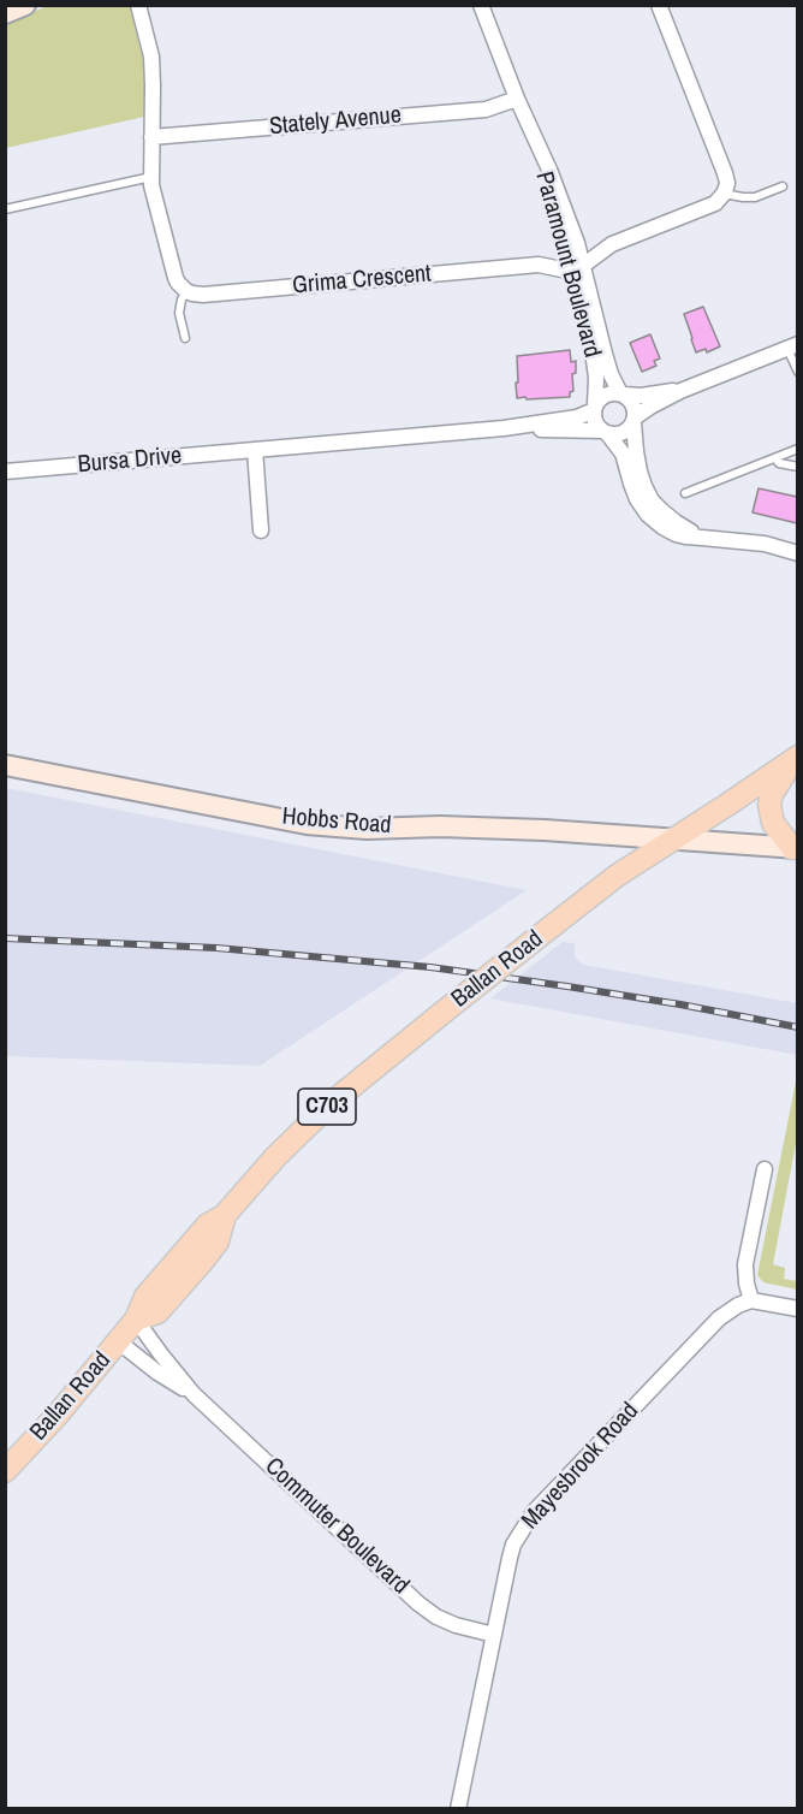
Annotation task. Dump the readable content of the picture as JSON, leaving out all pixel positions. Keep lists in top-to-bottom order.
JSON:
{
  "streets": {
    "main road": ["Ballan Road", "C703"],
    "street": [
      "Stately Avenue",
      "Paramount Boulevard",
      "Grima Crescent",
      "Bursa Drive",
      "Hobbs Road",
      "Mayesbrook Road",
      "Commuter Boulevard"
    ]
  },
  "crossings": [
    ["Stately Avenue", "Paramount Boulevard"],
    ["Paramount Boulevard", "Grima Crescent"],
    ["Paramount Boulevard", "Bursa Drive"],
    ["Hobbs Road", "Ballan Road"],
    ["Ballan Road", "Commuter Boulevard"],
    ["Mayesbrook Road", "Commuter Boulevard"]
  ]
}
